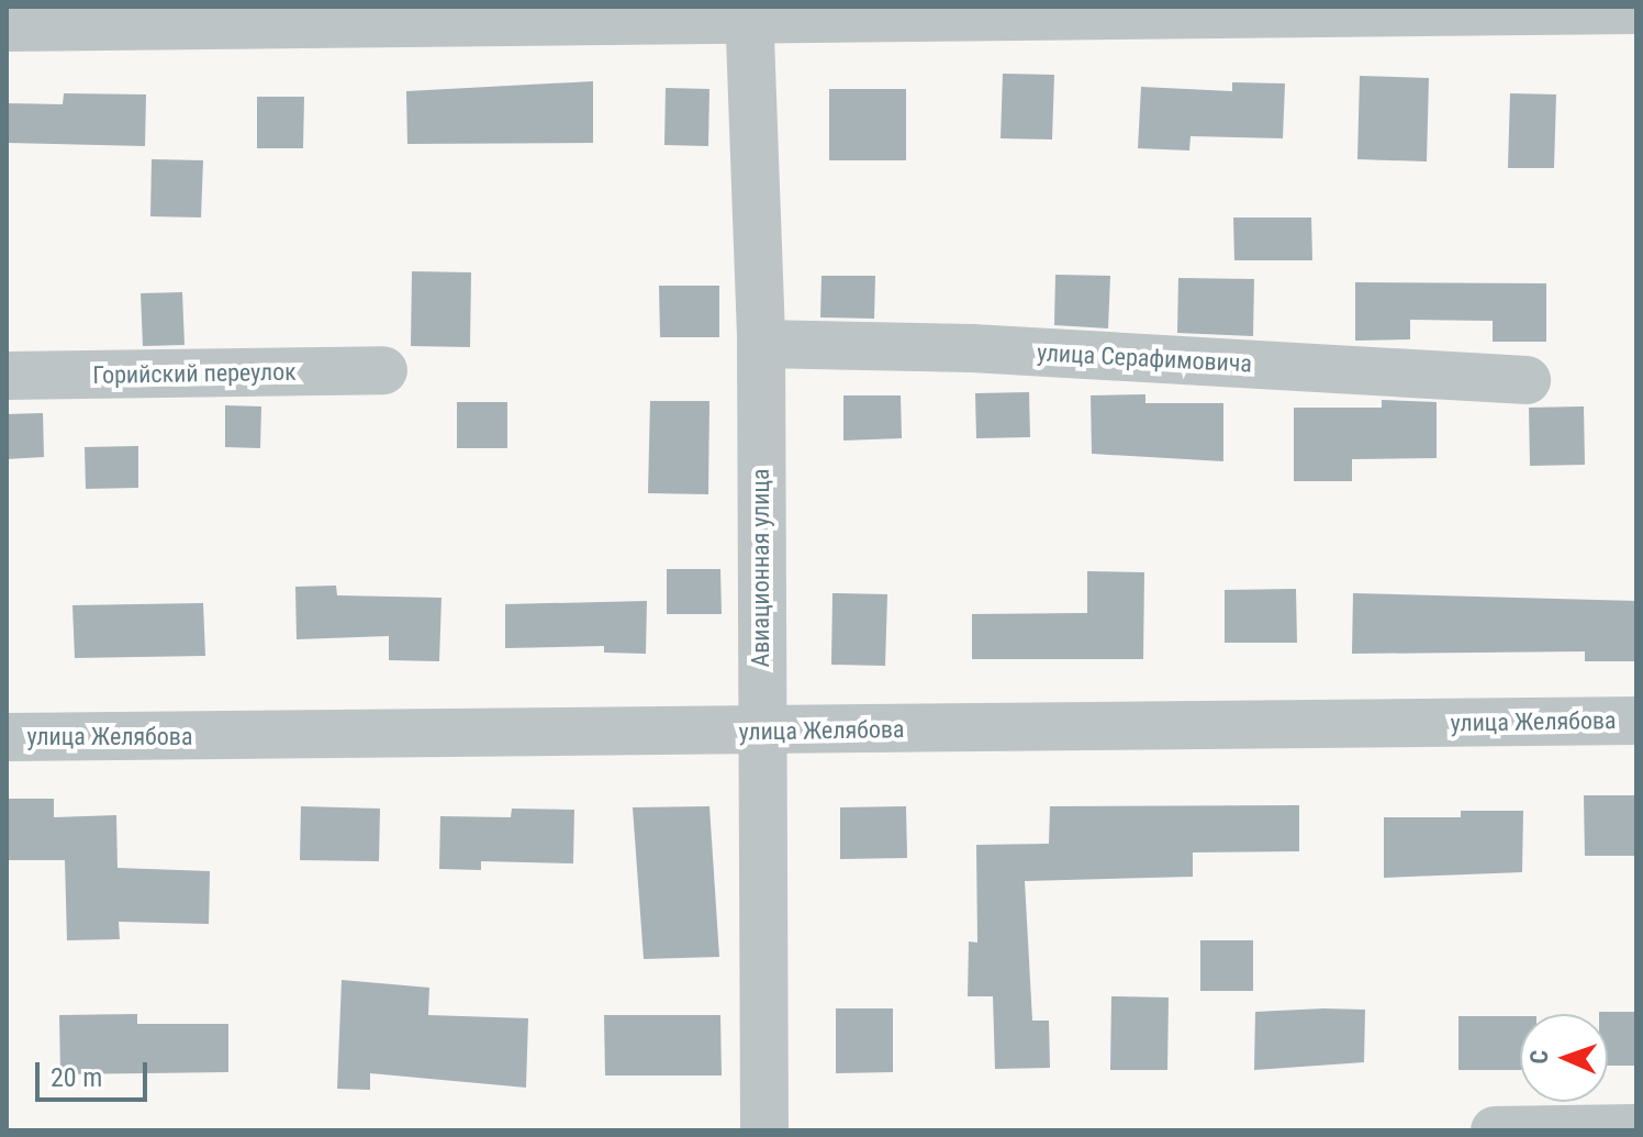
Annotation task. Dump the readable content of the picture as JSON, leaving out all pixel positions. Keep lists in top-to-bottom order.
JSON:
{
  "streets": {
    "street": [
      "улица Серафимовича",
      "Горийский переулок",
      "Авиационная улица",
      "улица Желябова"
    ]
  },
  "crossings": [
    ["улица Серафимовича", "Авиационная улица"],
    ["Авиационная улица", "улица Желябова"]
  ],
  "scale_bar": "20 m",
  "north": "left"
}
